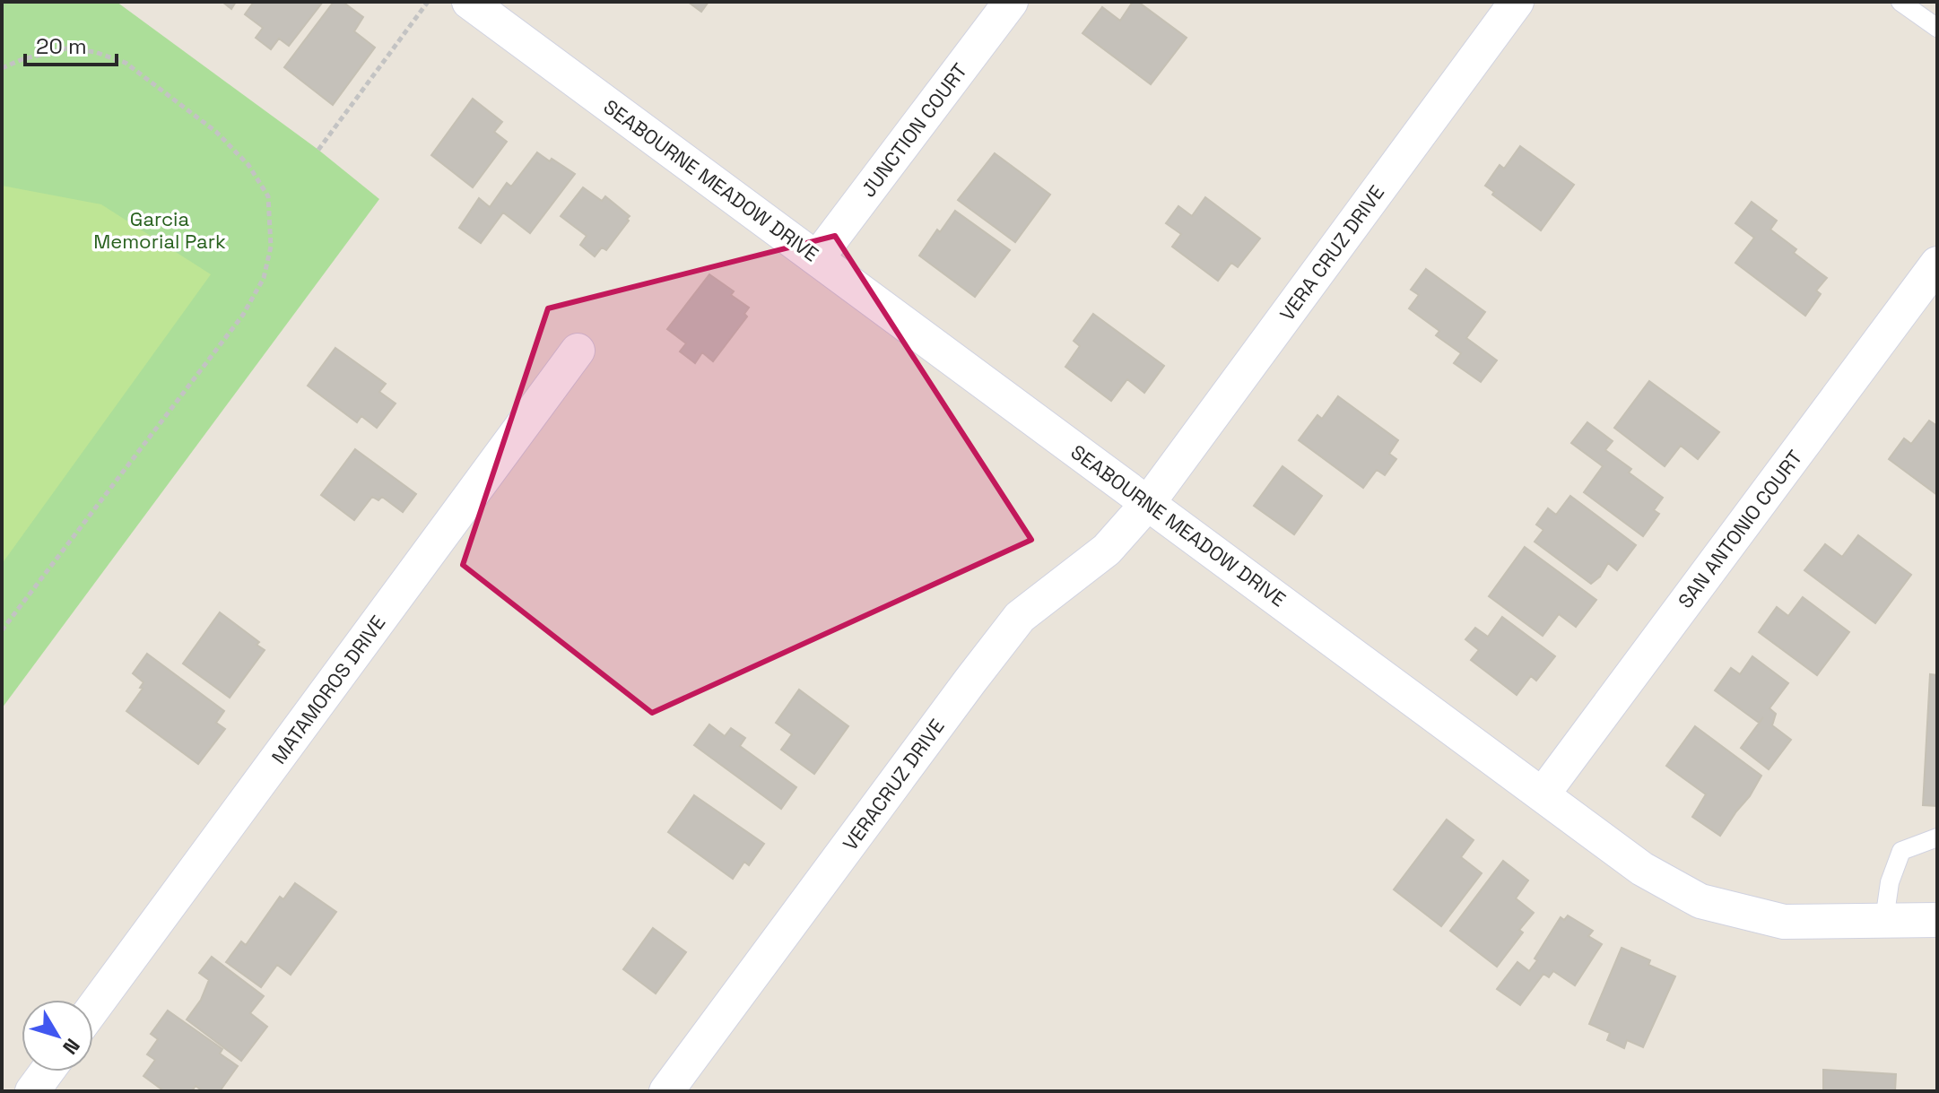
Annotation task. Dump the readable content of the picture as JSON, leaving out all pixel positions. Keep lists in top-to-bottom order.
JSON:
{
  "streets": {
    "street": [
      "JUNCTION COURT",
      "SEABOURNE MEADOW DRIVE",
      "VERA CRUZ DRIVE",
      "SAN ANTONIO COURT",
      "MATAMOROS DRIVE",
      "VERACRUZ DRIVE"
    ]
  },
  "crossings": [
    ["JUNCTION COURT", "SEABOURNE MEADOW DRIVE"],
    ["SEABOURNE MEADOW DRIVE", "VERA CRUZ DRIVE"],
    ["SEABOURNE MEADOW DRIVE", "SAN ANTONIO COURT"],
    ["SEABOURNE MEADOW DRIVE", "VERACRUZ DRIVE"],
    ["VERA CRUZ DRIVE", "VERACRUZ DRIVE"]
  ],
  "parks": ["Garcia Memorial Park"],
  "scale_bar": "20 m",
  "north": "bottom right"
}
